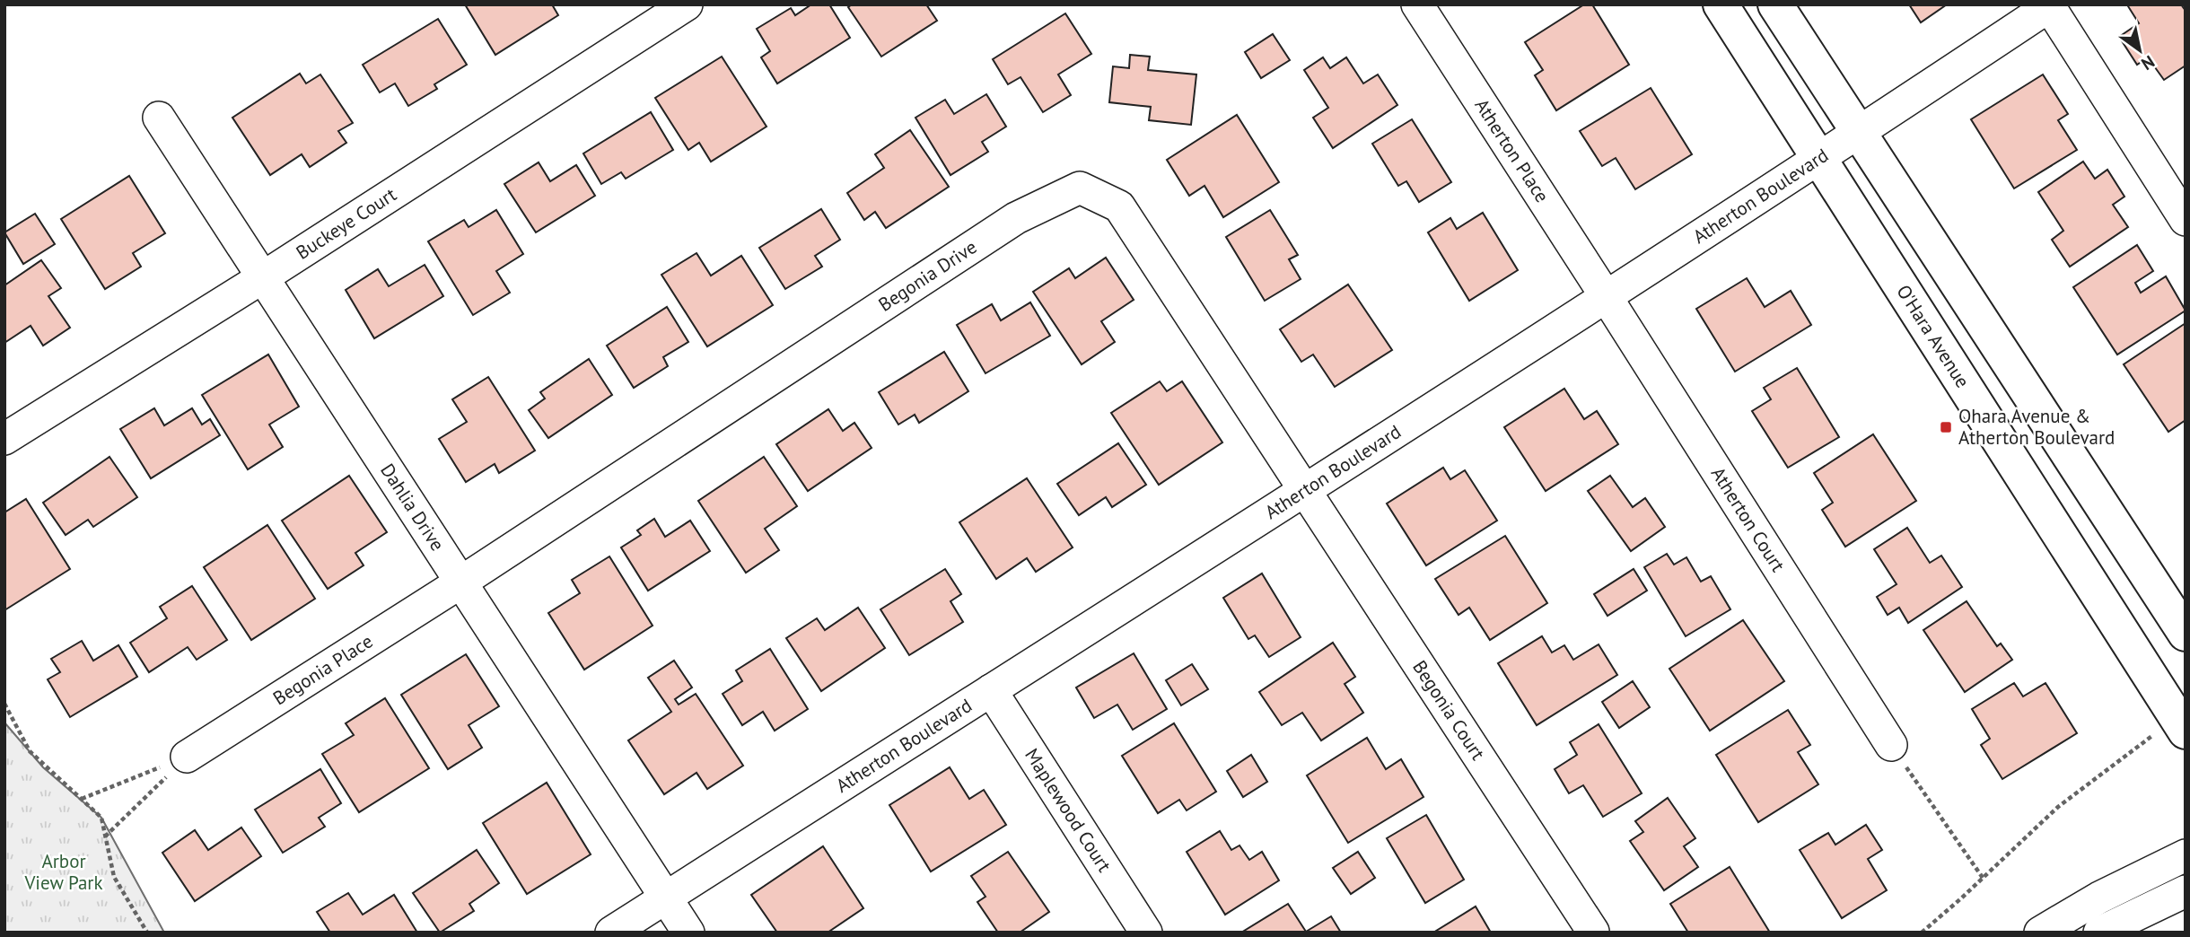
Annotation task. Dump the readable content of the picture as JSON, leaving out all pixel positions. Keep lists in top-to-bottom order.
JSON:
{
  "streets": {
    "main road": ["O'Hara Avenue"],
    "street": [
      "Atherton Place",
      "Atherton Boulevard",
      "Buckeye Court",
      "Begonia Drive",
      "Dahlia Drive",
      "Atherton Court",
      "Begonia Place",
      "Begonia Court",
      "Maplewood Court"
    ]
  },
  "crossings": [
    ["Atherton Place", "Atherton Boulevard"],
    ["Atherton Place", "Atherton Court"],
    ["Atherton Boulevard", "Begonia Drive"],
    ["Atherton Boulevard", "O'Hara Avenue"],
    ["Atherton Boulevard", "Dahlia Drive"],
    ["Atherton Boulevard", "Atherton Court"],
    ["Atherton Boulevard", "Begonia Court"],
    ["Atherton Boulevard", "Maplewood Court"],
    ["Buckeye Court", "Dahlia Drive"],
    ["Begonia Drive", "Dahlia Drive"],
    ["Begonia Drive", "Begonia Place"],
    ["Begonia Drive", "Begonia Court"],
    ["Dahlia Drive", "Begonia Place"]
  ],
  "parks": ["Arbor View Park"],
  "places": {
    "transit": ["Ohara Avenue & Atherton Boulevard"]
  },
  "north": "bottom right"
}
